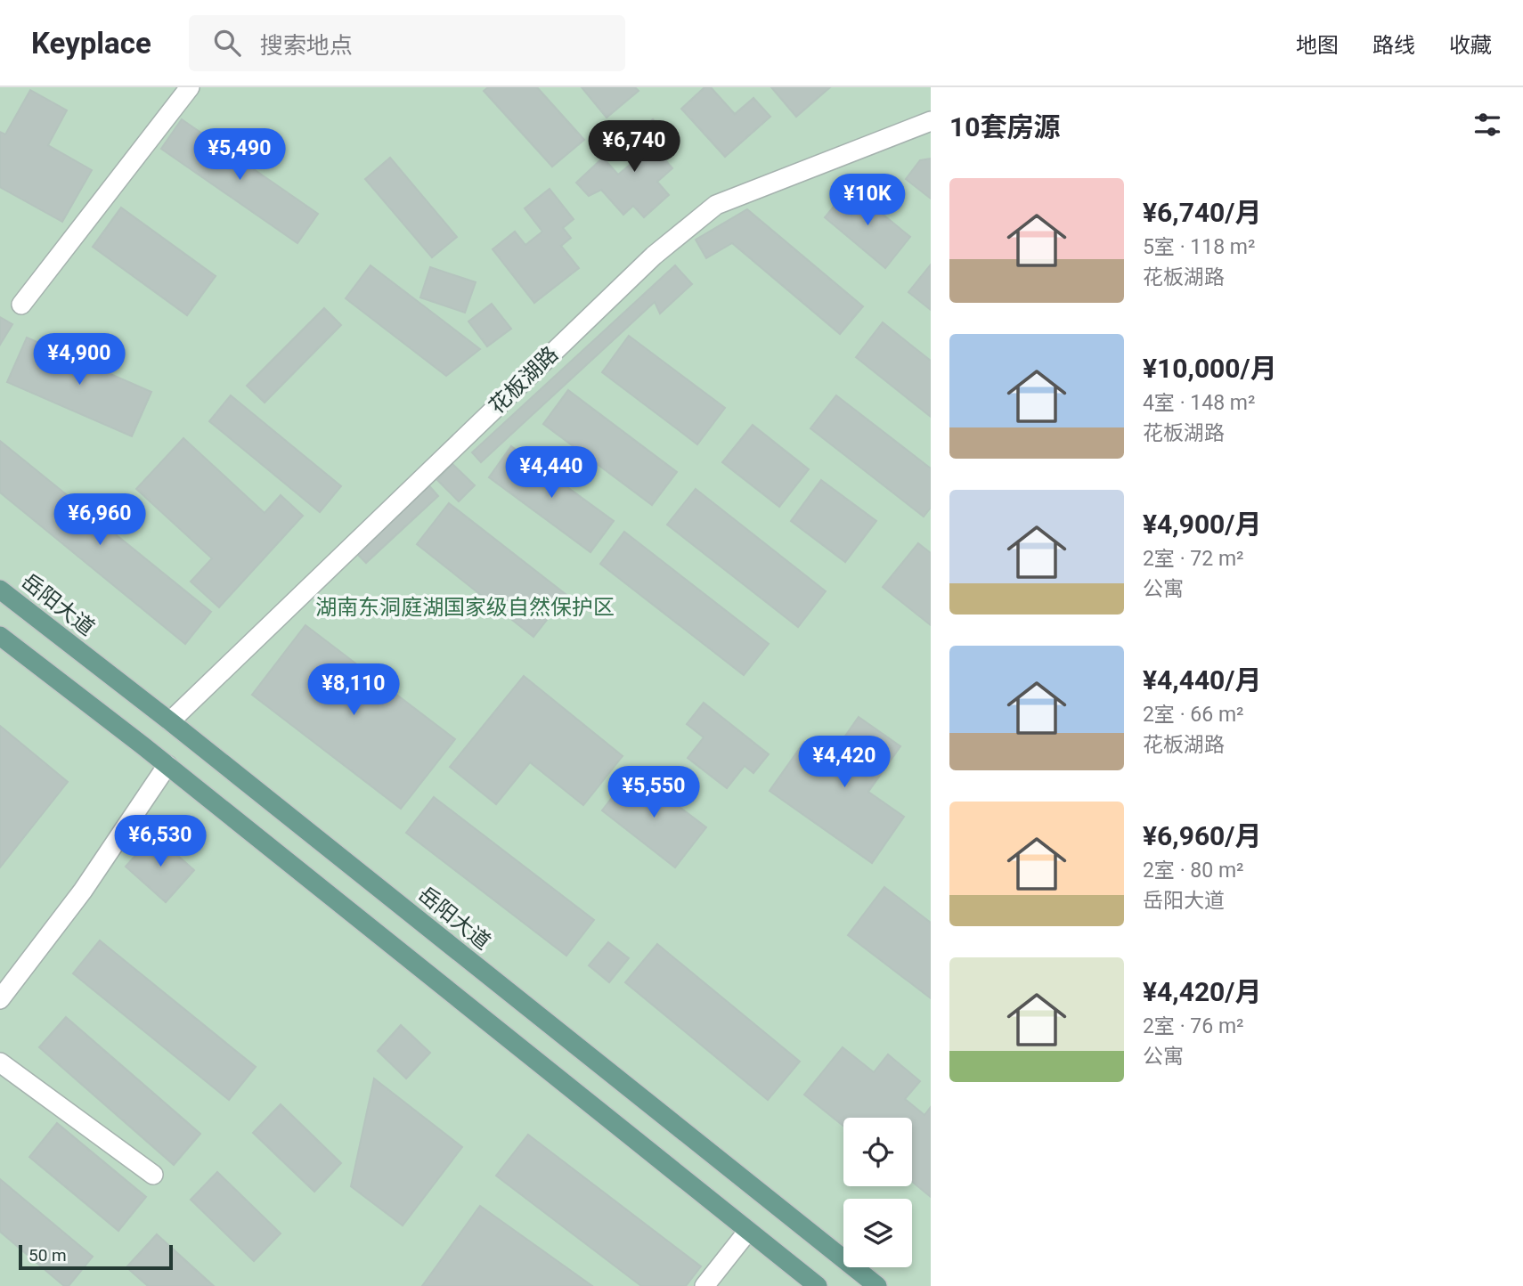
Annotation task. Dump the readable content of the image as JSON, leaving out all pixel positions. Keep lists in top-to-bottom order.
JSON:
{
  "streets": {
    "main road": ["岳阳大道"],
    "street": ["花板湖路"]
  },
  "crossings": [
    ["花板湖路", "岳阳大道"]
  ],
  "parks": ["湖南东洞庭湖国家级自然保护区"],
  "scale_bar": "50 m",
  "page": {
    "header": "Keyplace",
    "search": "搜索地点",
    "nav": ["地图", "路线", "收藏"],
    "heading": "10套房源",
    "price": [
      "¥6,740",
      "¥5,490",
      "¥10K",
      "¥4,900",
      "¥4,440",
      "¥6,960",
      "¥8,110",
      "¥4,420",
      "¥5,550",
      "¥6,530"
    ],
    "list": [
      {
        "name": "¥6,740/月",
        "note": "5室 · 118 m² · 花板湖路"
      },
      {
        "name": "¥10,000/月",
        "note": "4室 · 148 m² · 花板湖路"
      },
      {
        "name": "¥4,900/月",
        "note": "2室 · 72 m² · 公寓"
      },
      {
        "name": "¥4,440/月",
        "note": "2室 · 66 m² · 花板湖路"
      },
      {
        "name": "¥6,960/月",
        "note": "2室 · 80 m² · 岳阳大道"
      },
      {
        "name": "¥4,420/月",
        "note": "2室 · 76 m² · 公寓"
      }
    ],
    "scale": "50 m"
  }
}
